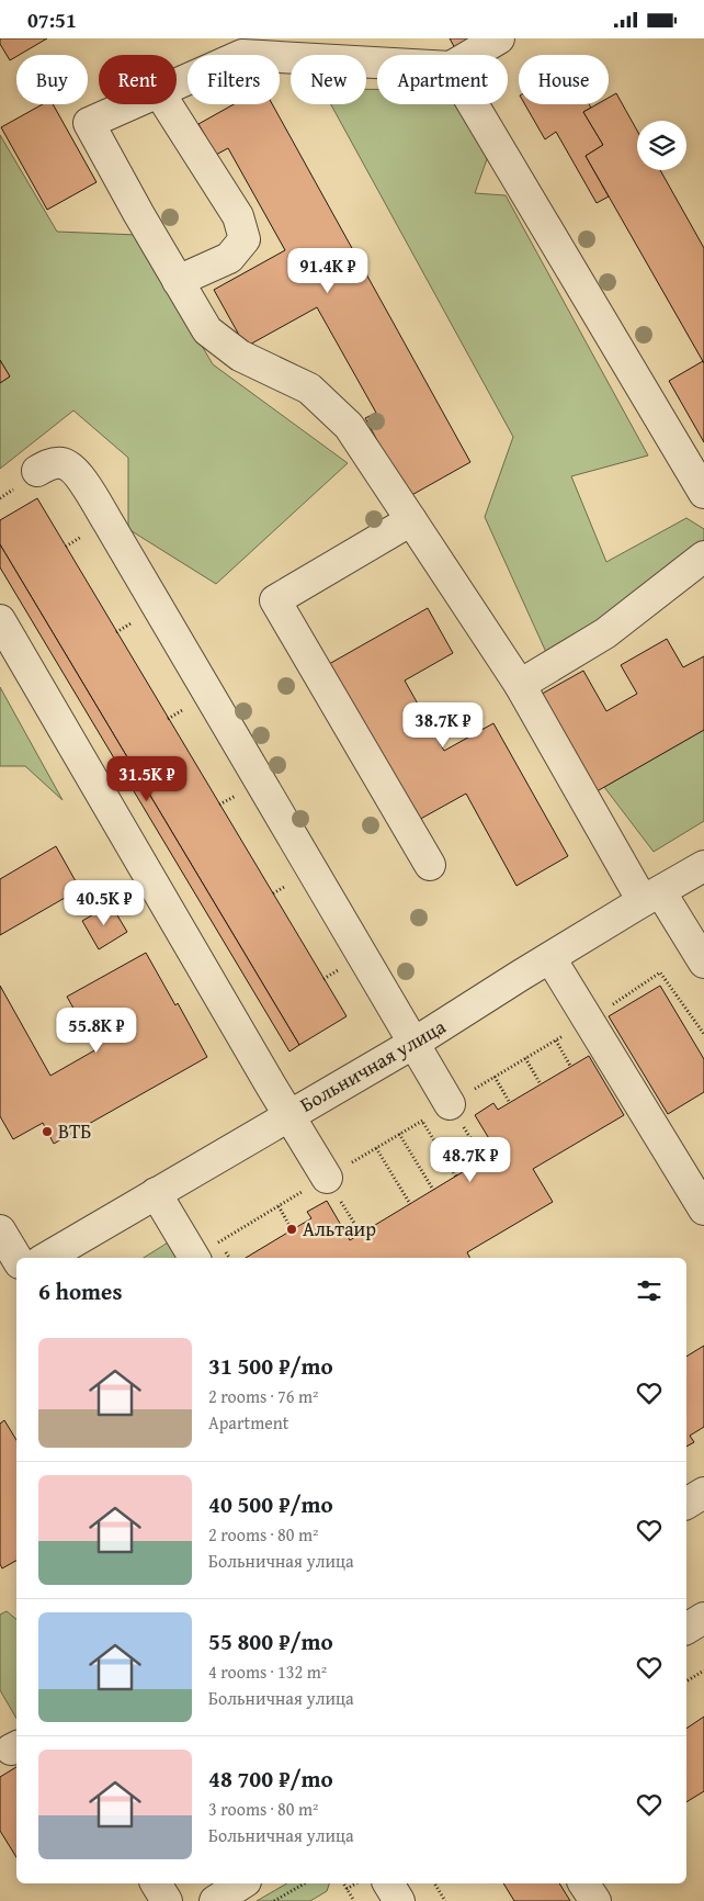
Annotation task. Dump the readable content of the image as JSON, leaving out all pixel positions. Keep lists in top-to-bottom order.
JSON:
{
  "streets": {
    "street": ["Больничная улица"]
  },
  "places": ["ВТБ", "Альтаир"],
  "page": {
    "status": "07:51",
    "chip": [
      "Buy",
      "Rent",
      "Filters",
      "New",
      "Apartment",
      "House"
    ],
    "price": [
      "91.4K ₽",
      "38.7K ₽",
      "31.5K ₽",
      "40.5K ₽",
      "55.8K ₽",
      "48.7K ₽"
    ],
    "heading": "6 homes",
    "list": [
      {
        "name": "31 500 ₽/mo",
        "note": "2 rooms · 76 m² · Apartment"
      },
      {
        "name": "40 500 ₽/mo",
        "note": "2 rooms · 80 m² · Больничная улица"
      },
      {
        "name": "55 800 ₽/mo",
        "note": "4 rooms · 132 m² · Больничная улица"
      },
      {
        "name": "48 700 ₽/mo",
        "note": "3 rooms · 80 m² · Больничная улица"
      }
    ]
  }
}
